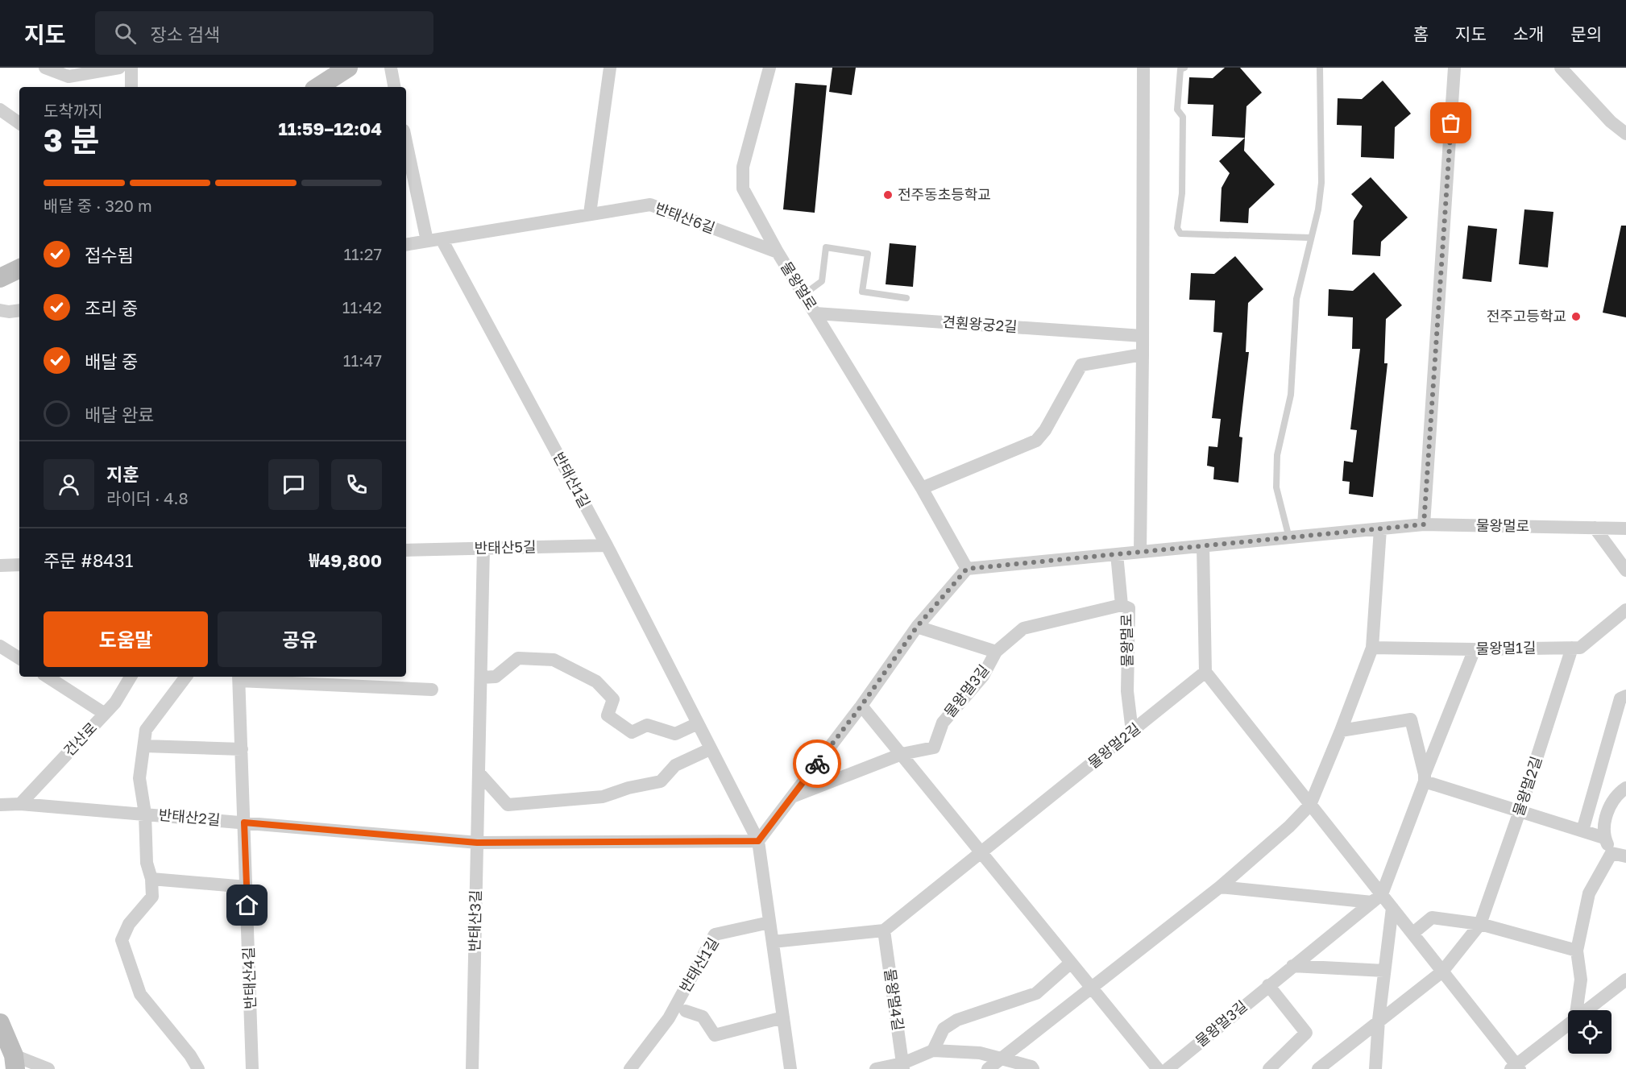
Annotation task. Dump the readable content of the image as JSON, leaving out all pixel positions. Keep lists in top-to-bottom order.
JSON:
{
  "streets": {
    "street": [
      "반태산6길",
      "물왕멀로",
      "견훤왕궁2길",
      "반태산1길",
      "반태산5길",
      "물왕멀1길",
      "물왕멀3길",
      "건산로",
      "물왕멀2길",
      "반태산2길",
      "반태산3길",
      "반태산4길",
      "물왕멀4길"
    ]
  },
  "crossings": [
    ["반태산6길", "물왕멀로"],
    ["반태산6길", "반태산1길"],
    ["물왕멀로", "견훤왕궁2길"],
    ["물왕멀로", "물왕멀3길"],
    ["물왕멀로", "물왕멀2길"],
    ["반태산1길", "반태산5길"],
    ["반태산1길", "반태산2길"],
    ["반태산5길", "반태산3길"],
    ["물왕멀1길", "물왕멀2길"],
    ["건산로", "반태산2길"],
    ["반태산2길", "반태산3길"],
    ["반태산2길", "반태산4길"]
  ],
  "places": ["전주동초등학교", "전주고등학교"],
  "page": {
    "header": "지도",
    "search": "장소 검색",
    "nav": [
      "홈",
      "지도",
      "소개",
      "문의"
    ],
    "heading": ["3 분", "도착까지", "11:59–12:04"],
    "panel": [
      "지훈",
      "라이더 · 4.8",
      "주문 #8431",
      "₩49,800"
    ],
    "bar": "배달 중 · 320 m",
    "list": [
      ["접수됨", "11:27"],
      ["조리 중", "11:42"],
      ["배달 중", "11:47"],
      "배달 완료"
    ],
    "buttons": ["도움말", "공유"]
  }
}
